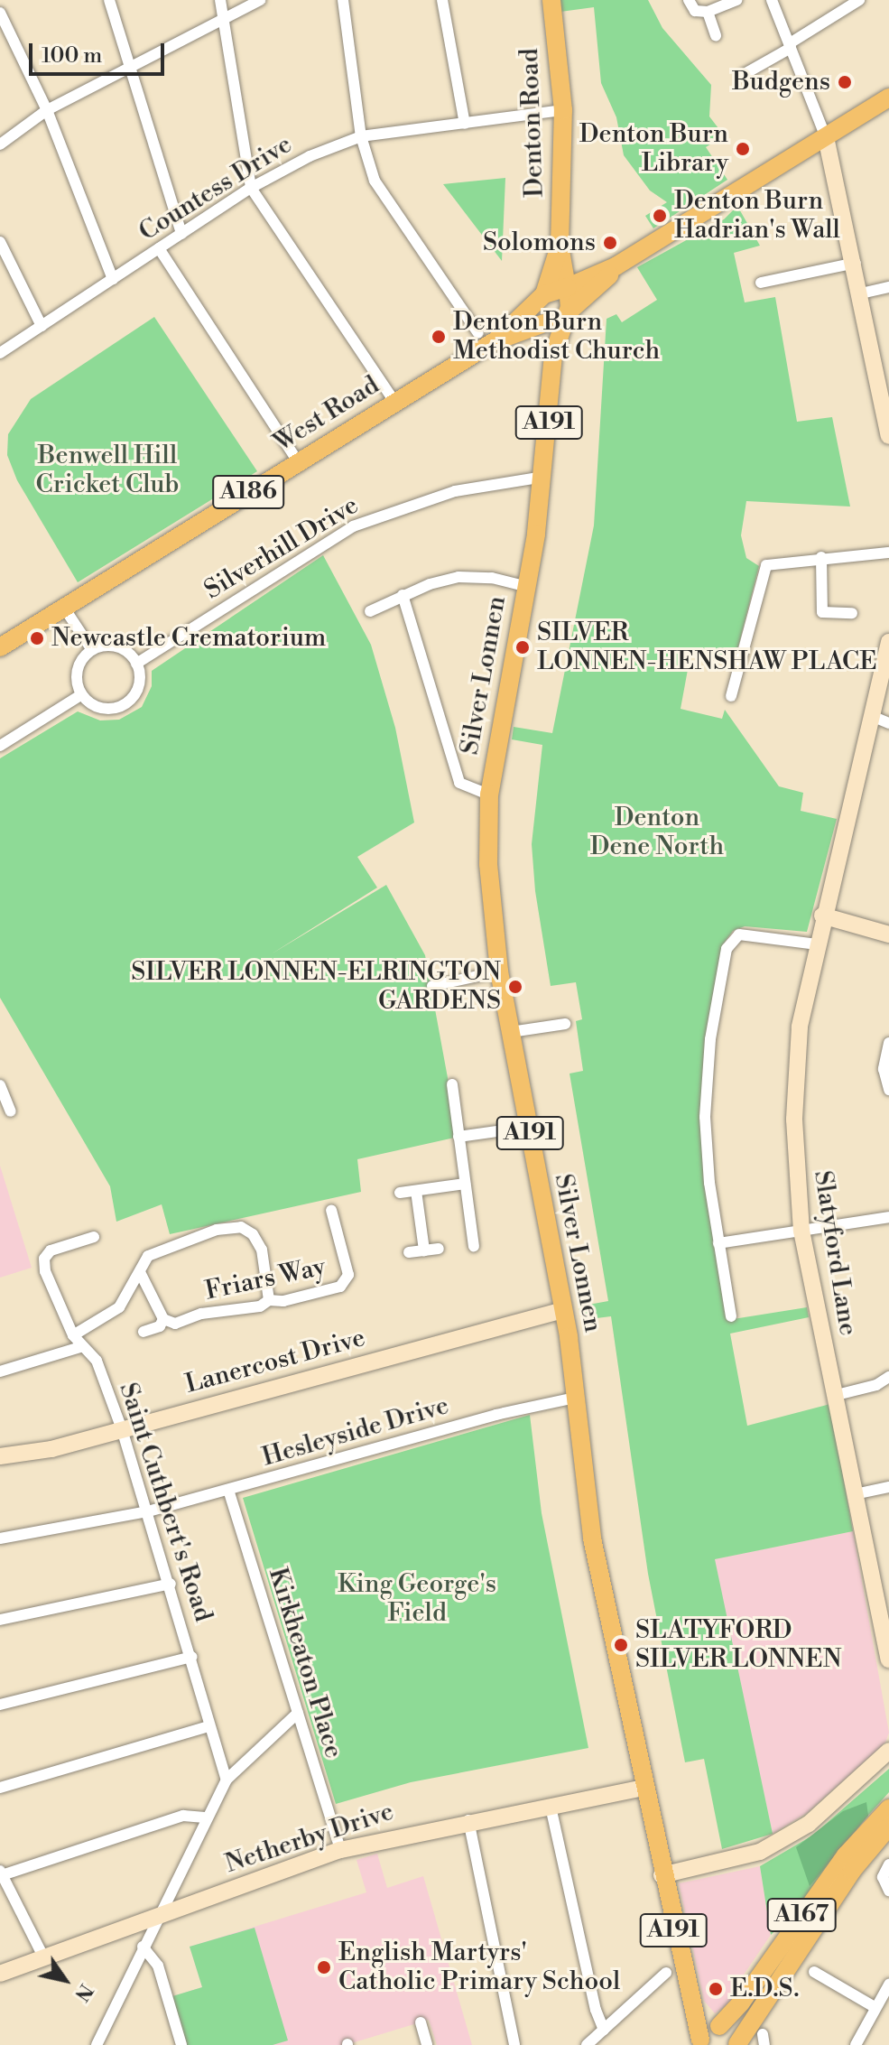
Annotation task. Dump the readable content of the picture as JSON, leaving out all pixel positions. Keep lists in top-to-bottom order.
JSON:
{
  "streets": {
    "main road": [
      "Denton Road",
      "West Road",
      "A191",
      "A186",
      "Silver Lonnen",
      "A167"
    ],
    "street": [
      "Countess Drive",
      "Silverhill Drive",
      "Slatyford Lane",
      "Friars Way",
      "Lanercost Drive",
      "Hesleyside Drive",
      "Saint Cuthbert's Road",
      "Kirkheaton Place",
      "Netherby Drive"
    ]
  },
  "crossings": [
    ["Denton Road", "Countess Drive"],
    ["Denton Road", "A191"],
    ["Denton Road", "A186"],
    ["West Road", "A191"],
    ["West Road", "A186"],
    ["West Road", "Silver Lonnen"],
    ["A191", "A186"],
    ["A191", "Silver Lonnen"],
    ["A186", "Silver Lonnen"],
    ["Silverhill Drive", "Silver Lonnen"],
    ["Silver Lonnen", "Lanercost Drive"],
    ["Silver Lonnen", "Hesleyside Drive"],
    ["Silver Lonnen", "Netherby Drive"],
    ["Silver Lonnen", "A167"],
    ["Lanercost Drive", "Saint Cuthbert's Road"],
    ["Hesleyside Drive", "Saint Cuthbert's Road"],
    ["Hesleyside Drive", "Kirkheaton Place"],
    ["Kirkheaton Place", "Netherby Drive"]
  ],
  "parks": ["Benwell Hill Cricket Club", "Denton Dene North", "King George's Field"],
  "places": [
    "Budgens",
    "Denton Burn Library",
    "Denton Burn Hadrian's Wall",
    "Solomons",
    "Denton Burn Methodist Church",
    "Newcastle Crematorium",
    "SILVER LONNEN-HENSHAW PLACE",
    "SILVER LONNEN-ELRINGTON GARDENS",
    "SLATYFORD SILVER LONNEN",
    "English Martyrs' Catholic Primary School",
    "E.D.S."
  ],
  "scale_bar": "100 m",
  "north": "bottom right"
}
